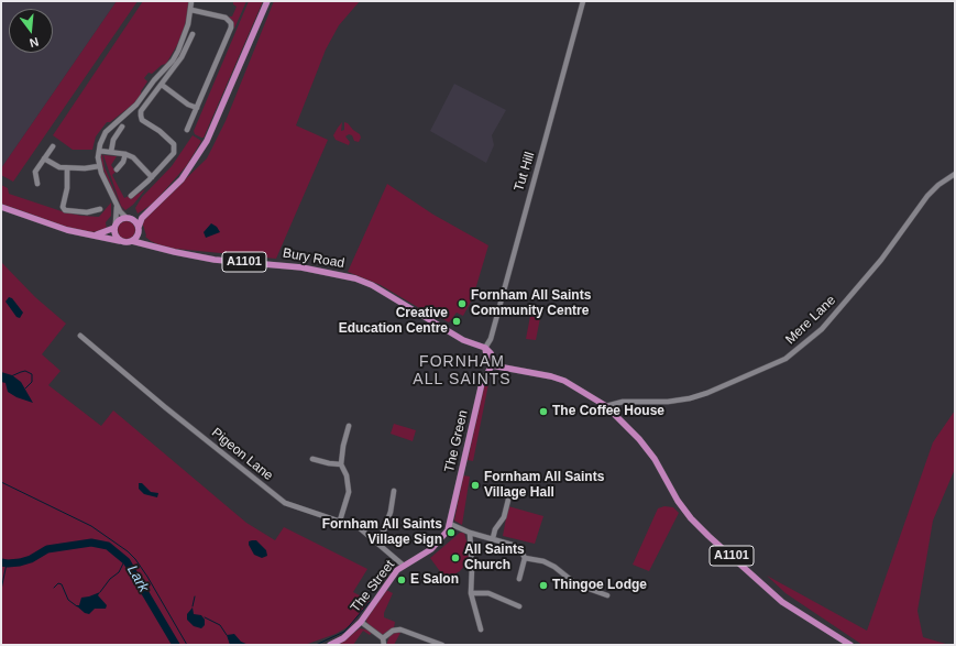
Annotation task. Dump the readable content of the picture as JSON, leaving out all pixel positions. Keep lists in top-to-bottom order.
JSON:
{
  "streets": {
    "main road": [
      "Bury Road",
      "A1101",
      "The Green",
      "The Street"
    ],
    "street": ["Tut Hill", "Mere Lane", "Pigeon Lane"]
  },
  "crossings": [
    ["Tut Hill", "Bury Road"],
    ["A1101", "Mere Lane"],
    ["A1101", "The Green"],
    ["The Green", "The Street"],
    ["Pigeon Lane", "The Street"]
  ],
  "districts": ["FORNHAM ALL SAINTS"],
  "water": ["Lark"],
  "places": [
    "Fornham All Saints Community Centre",
    "Creative Education Centre",
    "The Coffee House",
    "Fornham All Saints Village Hall",
    "Fornham All Saints Village Sign",
    "All Saints Church",
    "E Salon",
    "Thingoe Lodge"
  ],
  "north": "bottom"
}
